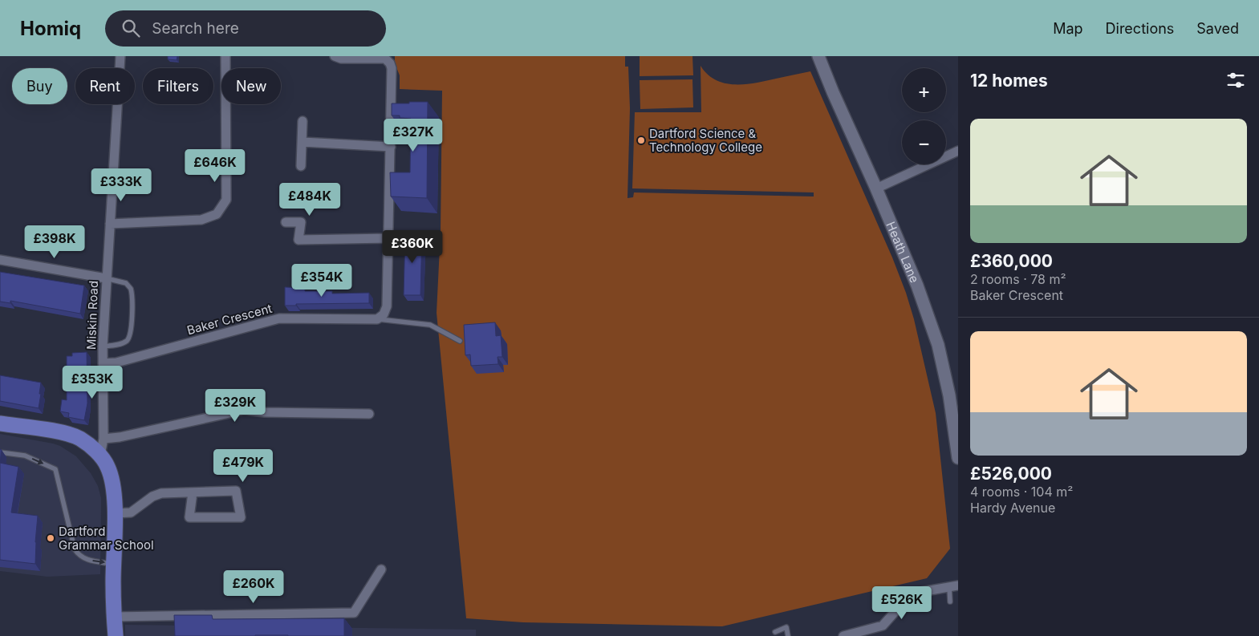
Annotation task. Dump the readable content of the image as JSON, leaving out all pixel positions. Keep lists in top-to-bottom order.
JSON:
{
  "streets": {
    "street": ["Heath Lane", "Miskin Road", "Baker Crescent"]
  },
  "crossings": [
    ["Miskin Road", "Baker Crescent"]
  ],
  "places": ["Dartford Science & Technology College", "Dartford Grammar School"],
  "page": {
    "header": "Homiq",
    "search": "Search here",
    "nav": ["Map", "Directions", "Saved"],
    "heading": "12 homes",
    "map_buttons": ["+", "−"],
    "chip": [
      "Buy",
      "Rent",
      "Filters",
      "New"
    ],
    "list": [
      {
        "name": "£360,000",
        "note": "2 rooms · 78 m² · Baker Crescent"
      },
      {
        "name": "£526,000",
        "note": "4 rooms · 104 m² · Hardy Avenue"
      }
    ],
    "price": [
      "£327K",
      "£646K",
      "£333K",
      "£484K",
      "£398K",
      "£360K",
      "£354K",
      "£353K",
      "£329K",
      "£479K",
      "£260K",
      "£526K"
    ]
  }
}
